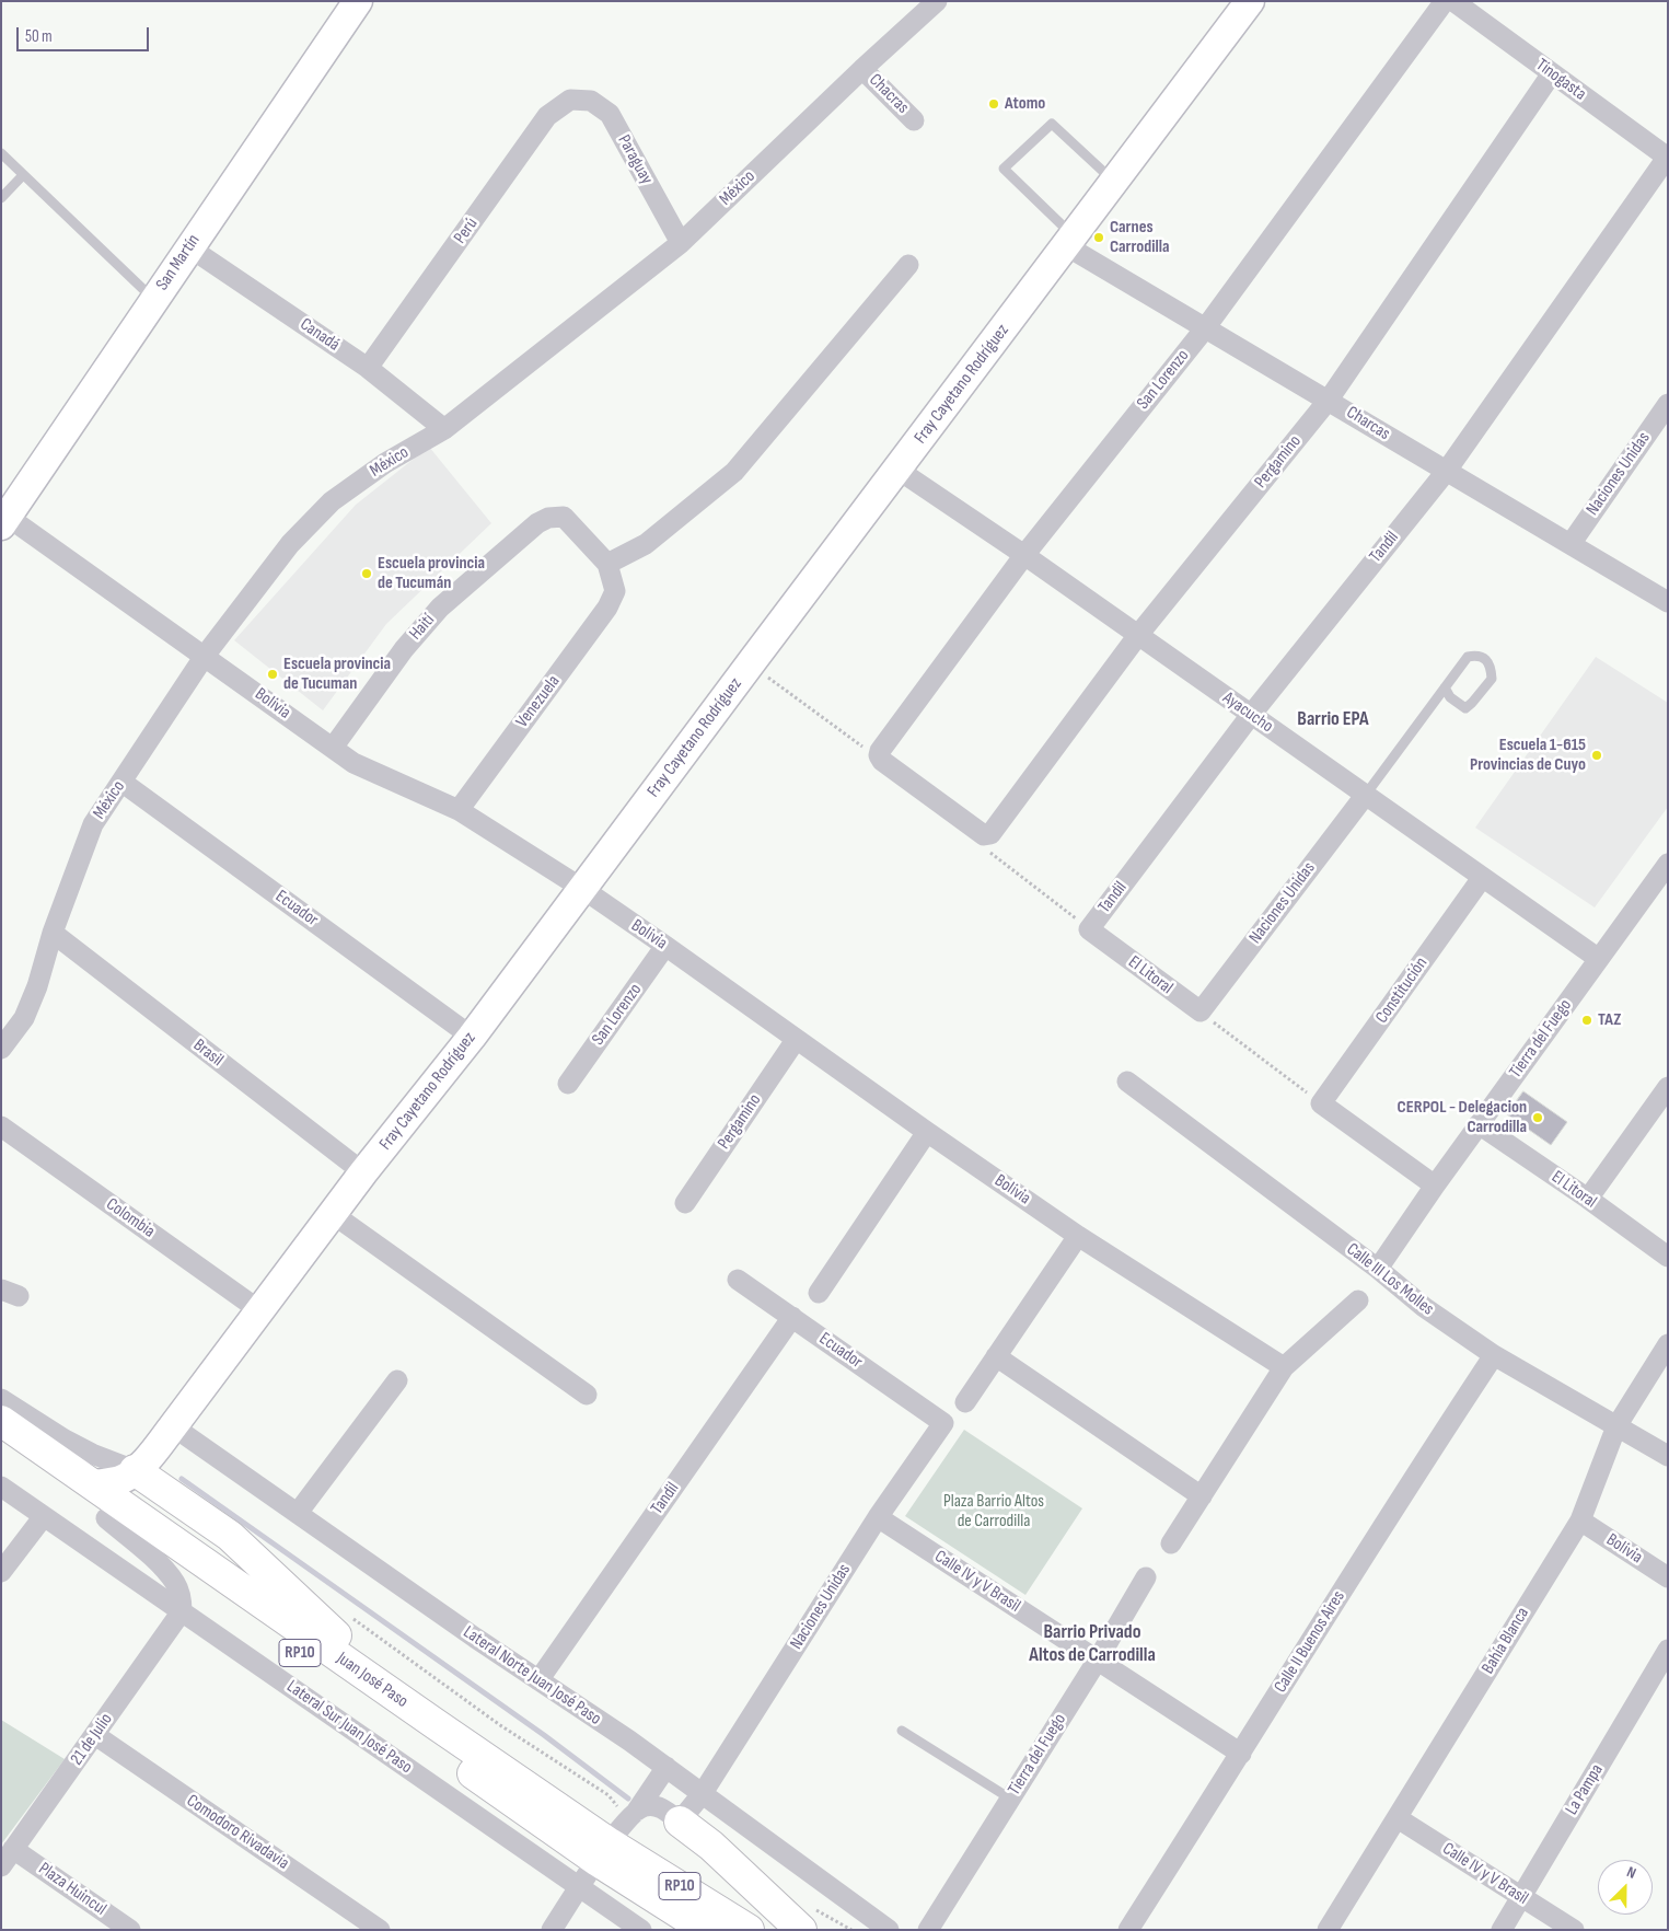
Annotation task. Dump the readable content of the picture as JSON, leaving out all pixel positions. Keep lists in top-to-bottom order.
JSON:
{
  "streets": {
    "highway": ["RP10", "Juan José Paso"],
    "street": [
      "Tinogasta",
      "Chacras",
      "Paraguay",
      "México",
      "Perú",
      "San Martín",
      "Canadá",
      "San Lorenzo",
      "Fray Cayetano Rodríguez",
      "Charcas",
      "Pergamino",
      "Naciones Unidas",
      "Tandil",
      "Haití",
      "Venezuela",
      "Bolivia",
      "Ayacucho",
      "Ecuador",
      "El Litoral",
      "Constitución",
      "Tierra del Fuego",
      "Brasil",
      "Colombia",
      "Calle III Los Molles",
      "Calle IV y V Brasil",
      "Bahía Blanca",
      "Calle II Buenos Aires",
      "Lateral Norte Juan José Paso",
      "Lateral Sur Juan José Paso",
      "21 de Julio",
      "La Pampa",
      "Comodoro Rivadavia",
      "Plaza Huincul"
    ]
  },
  "crossings": [
    ["Tinogasta", "Pergamino"],
    ["Tinogasta", "Tandil"],
    ["Chacras", "México"],
    ["Paraguay", "México"],
    ["Paraguay", "Perú"],
    ["México", "Canadá"],
    ["México", "Bolivia"],
    ["México", "Ecuador"],
    ["México", "Brasil"],
    ["Perú", "Canadá"],
    ["San Martín", "Canadá"],
    ["San Martín", "Bolivia"],
    ["San Lorenzo", "Charcas"],
    ["San Lorenzo", "Bolivia"],
    ["San Lorenzo", "Ayacucho"],
    ["Fray Cayetano Rodríguez", "Charcas"],
    ["Fray Cayetano Rodríguez", "Bolivia"],
    ["Fray Cayetano Rodríguez", "Ayacucho"],
    ["Fray Cayetano Rodríguez", "Ecuador"],
    ["Fray Cayetano Rodríguez", "Brasil"],
    ["Fray Cayetano Rodríguez", "Colombia"],
    ["Fray Cayetano Rodríguez", "Lateral Norte Juan José Paso"],
    ["Charcas", "Pergamino"],
    ["Charcas", "Naciones Unidas"],
    ["Charcas", "Tandil"],
    ["Pergamino", "Bolivia"],
    ["Pergamino", "Ayacucho"],
    ["Naciones Unidas", "Ayacucho"],
    ["Naciones Unidas", "Ecuador"],
    ["Naciones Unidas", "El Litoral"],
    ["Naciones Unidas", "Calle IV y V Brasil"],
    ["Naciones Unidas", "Lateral Norte Juan José Paso"],
    ["Tandil", "Ayacucho"],
    ["Tandil", "Ecuador"],
    ["Tandil", "El Litoral"],
    ["Tandil", "Lateral Norte Juan José Paso"],
    ["Haití", "Venezuela"],
    ["Haití", "Bolivia"],
    ["Venezuela", "Bolivia"],
    ["Bolivia", "Bahía Blanca"],
    ["Ayacucho", "Constitución"],
    ["Ayacucho", "Tierra del Fuego"],
    ["El Litoral", "Tierra del Fuego"],
    ["Tierra del Fuego", "Calle III Los Molles"],
    ["Tierra del Fuego", "Calle IV y V Brasil"],
    ["Calle III Los Molles", "Bahía Blanca"],
    ["Calle III Los Molles", "Calle II Buenos Aires"],
    ["Calle IV y V Brasil", "Bahía Blanca"],
    ["Calle IV y V Brasil", "Calle II Buenos Aires"],
    ["Calle IV y V Brasil", "La Pampa"],
    ["Lateral Sur Juan José Paso", "21 de Julio"],
    ["21 de Julio", "Comodoro Rivadavia"],
    ["21 de Julio", "Plaza Huincul"]
  ],
  "districts": ["Barrio EPA", "Barrio Privado Altos de Carrodilla"],
  "parks": ["Plaza Barrio Altos de Carrodilla"],
  "places": [
    "Atomo",
    "Carnes Carrodilla",
    "Escuela provincia de Tucumán",
    "Escuela provincia de Tucuman",
    "Escuela 1-615 Provincias de Cuyo",
    "TAZ",
    "CERPOL - Delegacion Carrodilla"
  ],
  "scale_bar": "50 m",
  "north": "top right"
}
